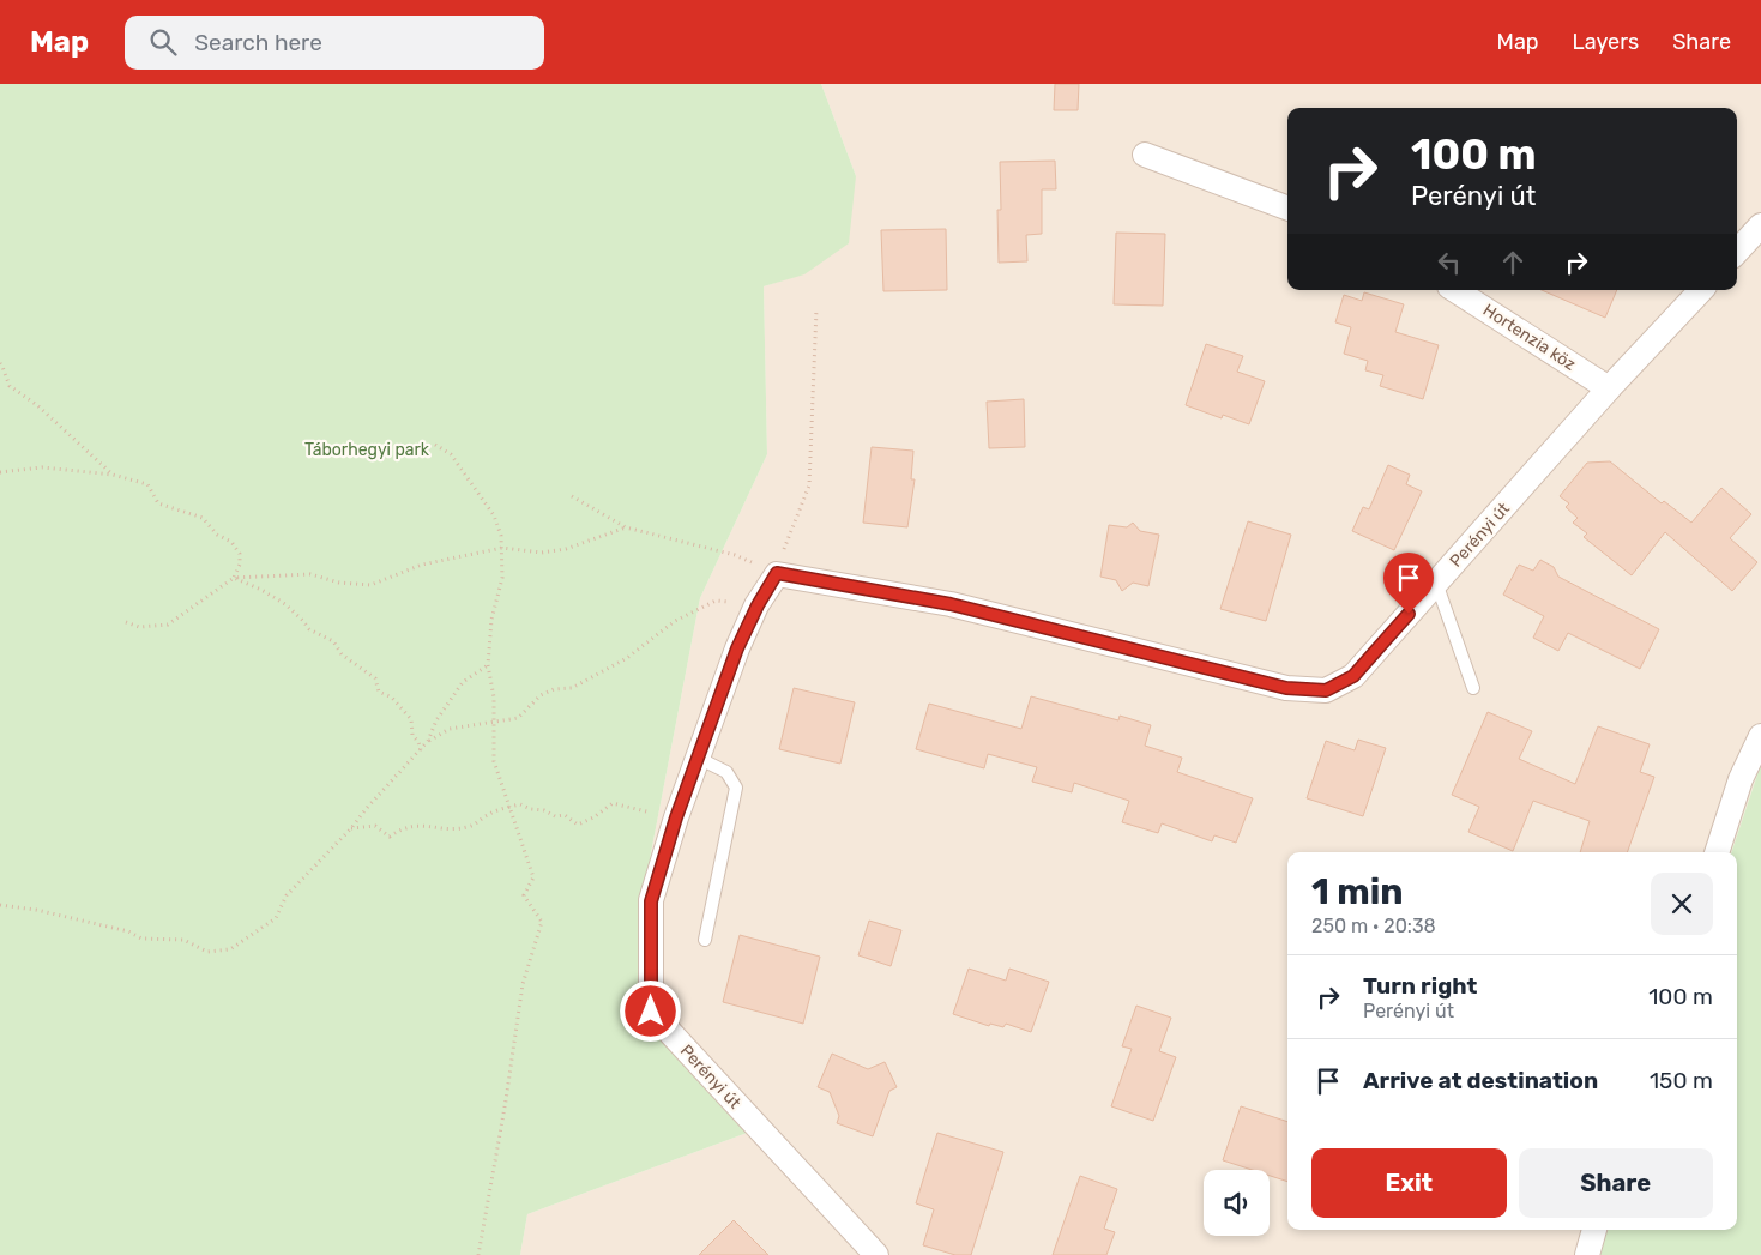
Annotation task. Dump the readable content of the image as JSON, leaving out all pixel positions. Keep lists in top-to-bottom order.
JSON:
{
  "streets": {
    "street": ["Hortenzia köz", "Perényi út"]
  },
  "crossings": [
    ["Hortenzia köz", "Perényi út"]
  ],
  "parks": ["Táborhegyi park"],
  "page": {
    "header": "Map",
    "search": "Search here",
    "nav": ["Map", "Layers", "Share"],
    "turn": ["100 m", "Perényi út"],
    "heading": ["1 min", "250 m · 20:38"],
    "list": [
      {
        "name": "Turn right",
        "note": "Perényi út",
        "value": "100 m"
      },
      {
        "name": "Arrive at destination",
        "value": "150 m"
      }
    ],
    "buttons": ["Exit", "Share"]
  }
}
